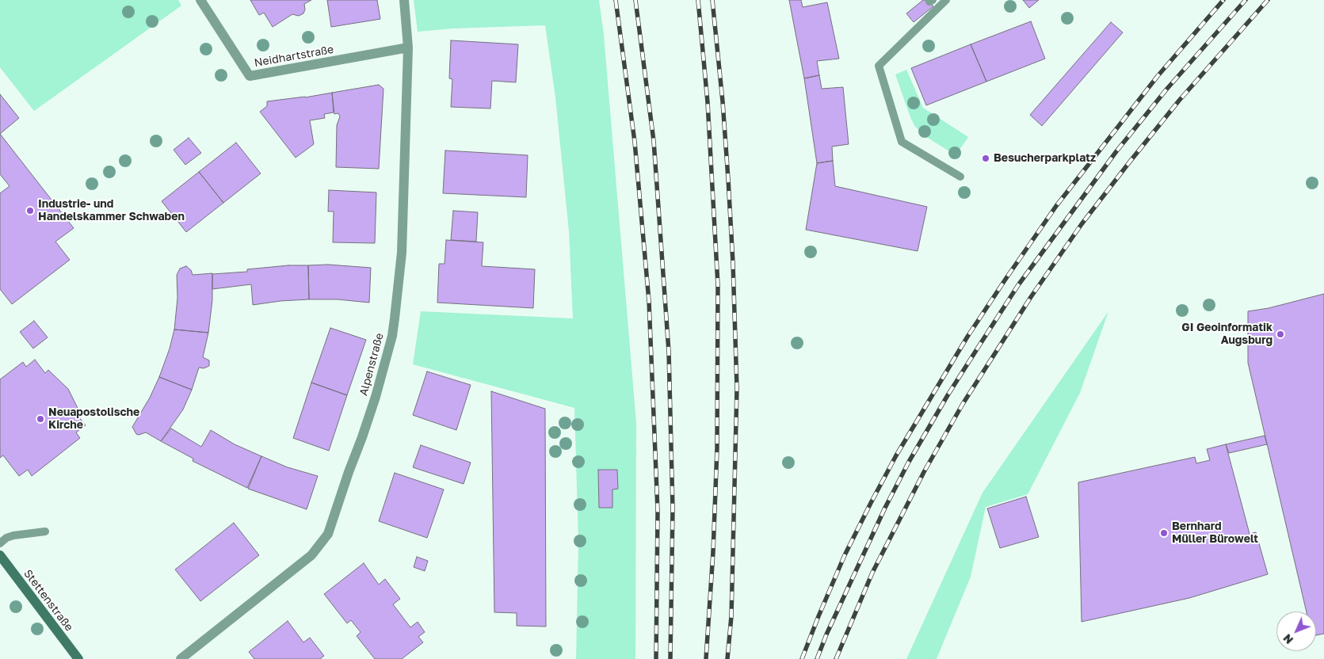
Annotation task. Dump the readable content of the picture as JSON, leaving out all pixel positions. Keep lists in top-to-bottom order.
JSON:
{
  "streets": {
    "street": ["Neidhartstraße", "Alpenstraße", "Stettenstraße"]
  },
  "crossings": [
    ["Neidhartstraße", "Alpenstraße"]
  ],
  "places": [
    "Besucherparkplatz",
    "Industrie- und Handelskammer Schwaben",
    "GI Geoinformatik Augsburg",
    "Neuapostolische Kirche",
    "Bernhard Müller Bürowelt"
  ],
  "north": "bottom left"
}
